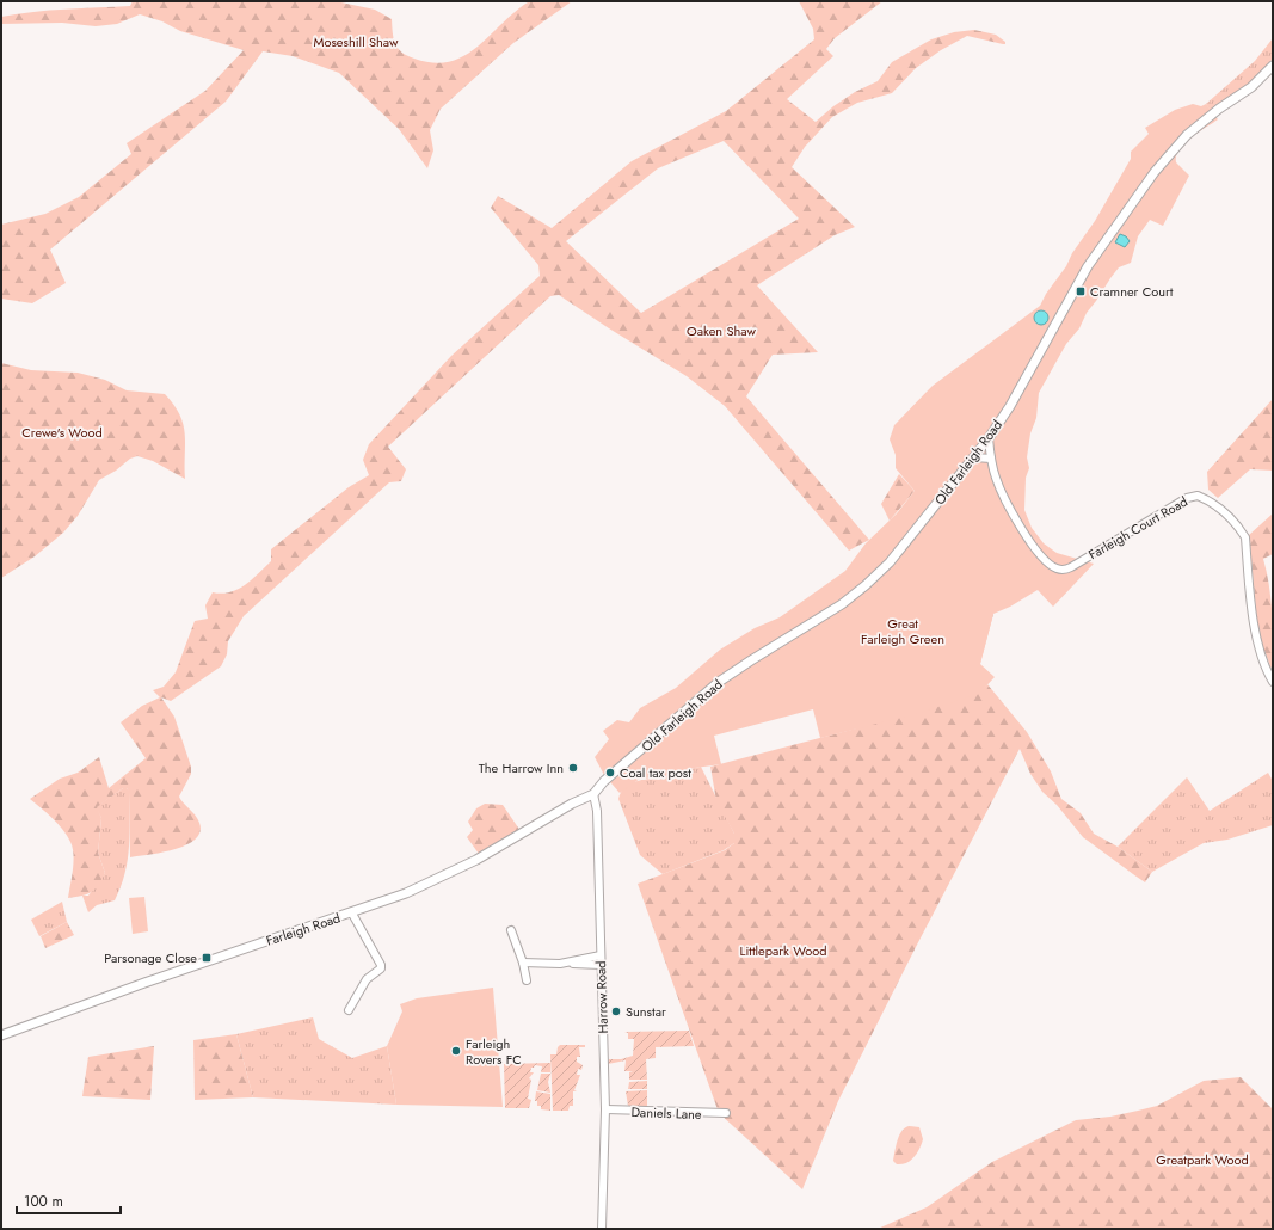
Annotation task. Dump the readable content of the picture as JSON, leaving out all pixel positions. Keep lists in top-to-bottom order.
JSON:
{
  "streets": {
    "street": [
      "Old Farleigh Road",
      "Farleigh Court Road",
      "Farleigh Road",
      "Harrow Road",
      "Daniels Lane"
    ]
  },
  "crossings": [
    ["Old Farleigh Road", "Farleigh Court Road"],
    ["Old Farleigh Road", "Farleigh Road"],
    ["Old Farleigh Road", "Harrow Road"],
    ["Farleigh Road", "Harrow Road"],
    ["Harrow Road", "Daniels Lane"]
  ],
  "parks": [
    "Moseshill Shaw",
    "Oaken Shaw",
    "Crewe's Wood",
    "Great Farleigh Green",
    "Littlepark Wood",
    "Greatpark Wood"
  ],
  "places": {
    "transit": ["Cramner Court", "Parsonage Close"],
    "other": [
      "The Harrow Inn",
      "Coal tax post",
      "Sunstar",
      "Farleigh Rovers FC"
    ]
  },
  "scale_bar": "100 m"
}
